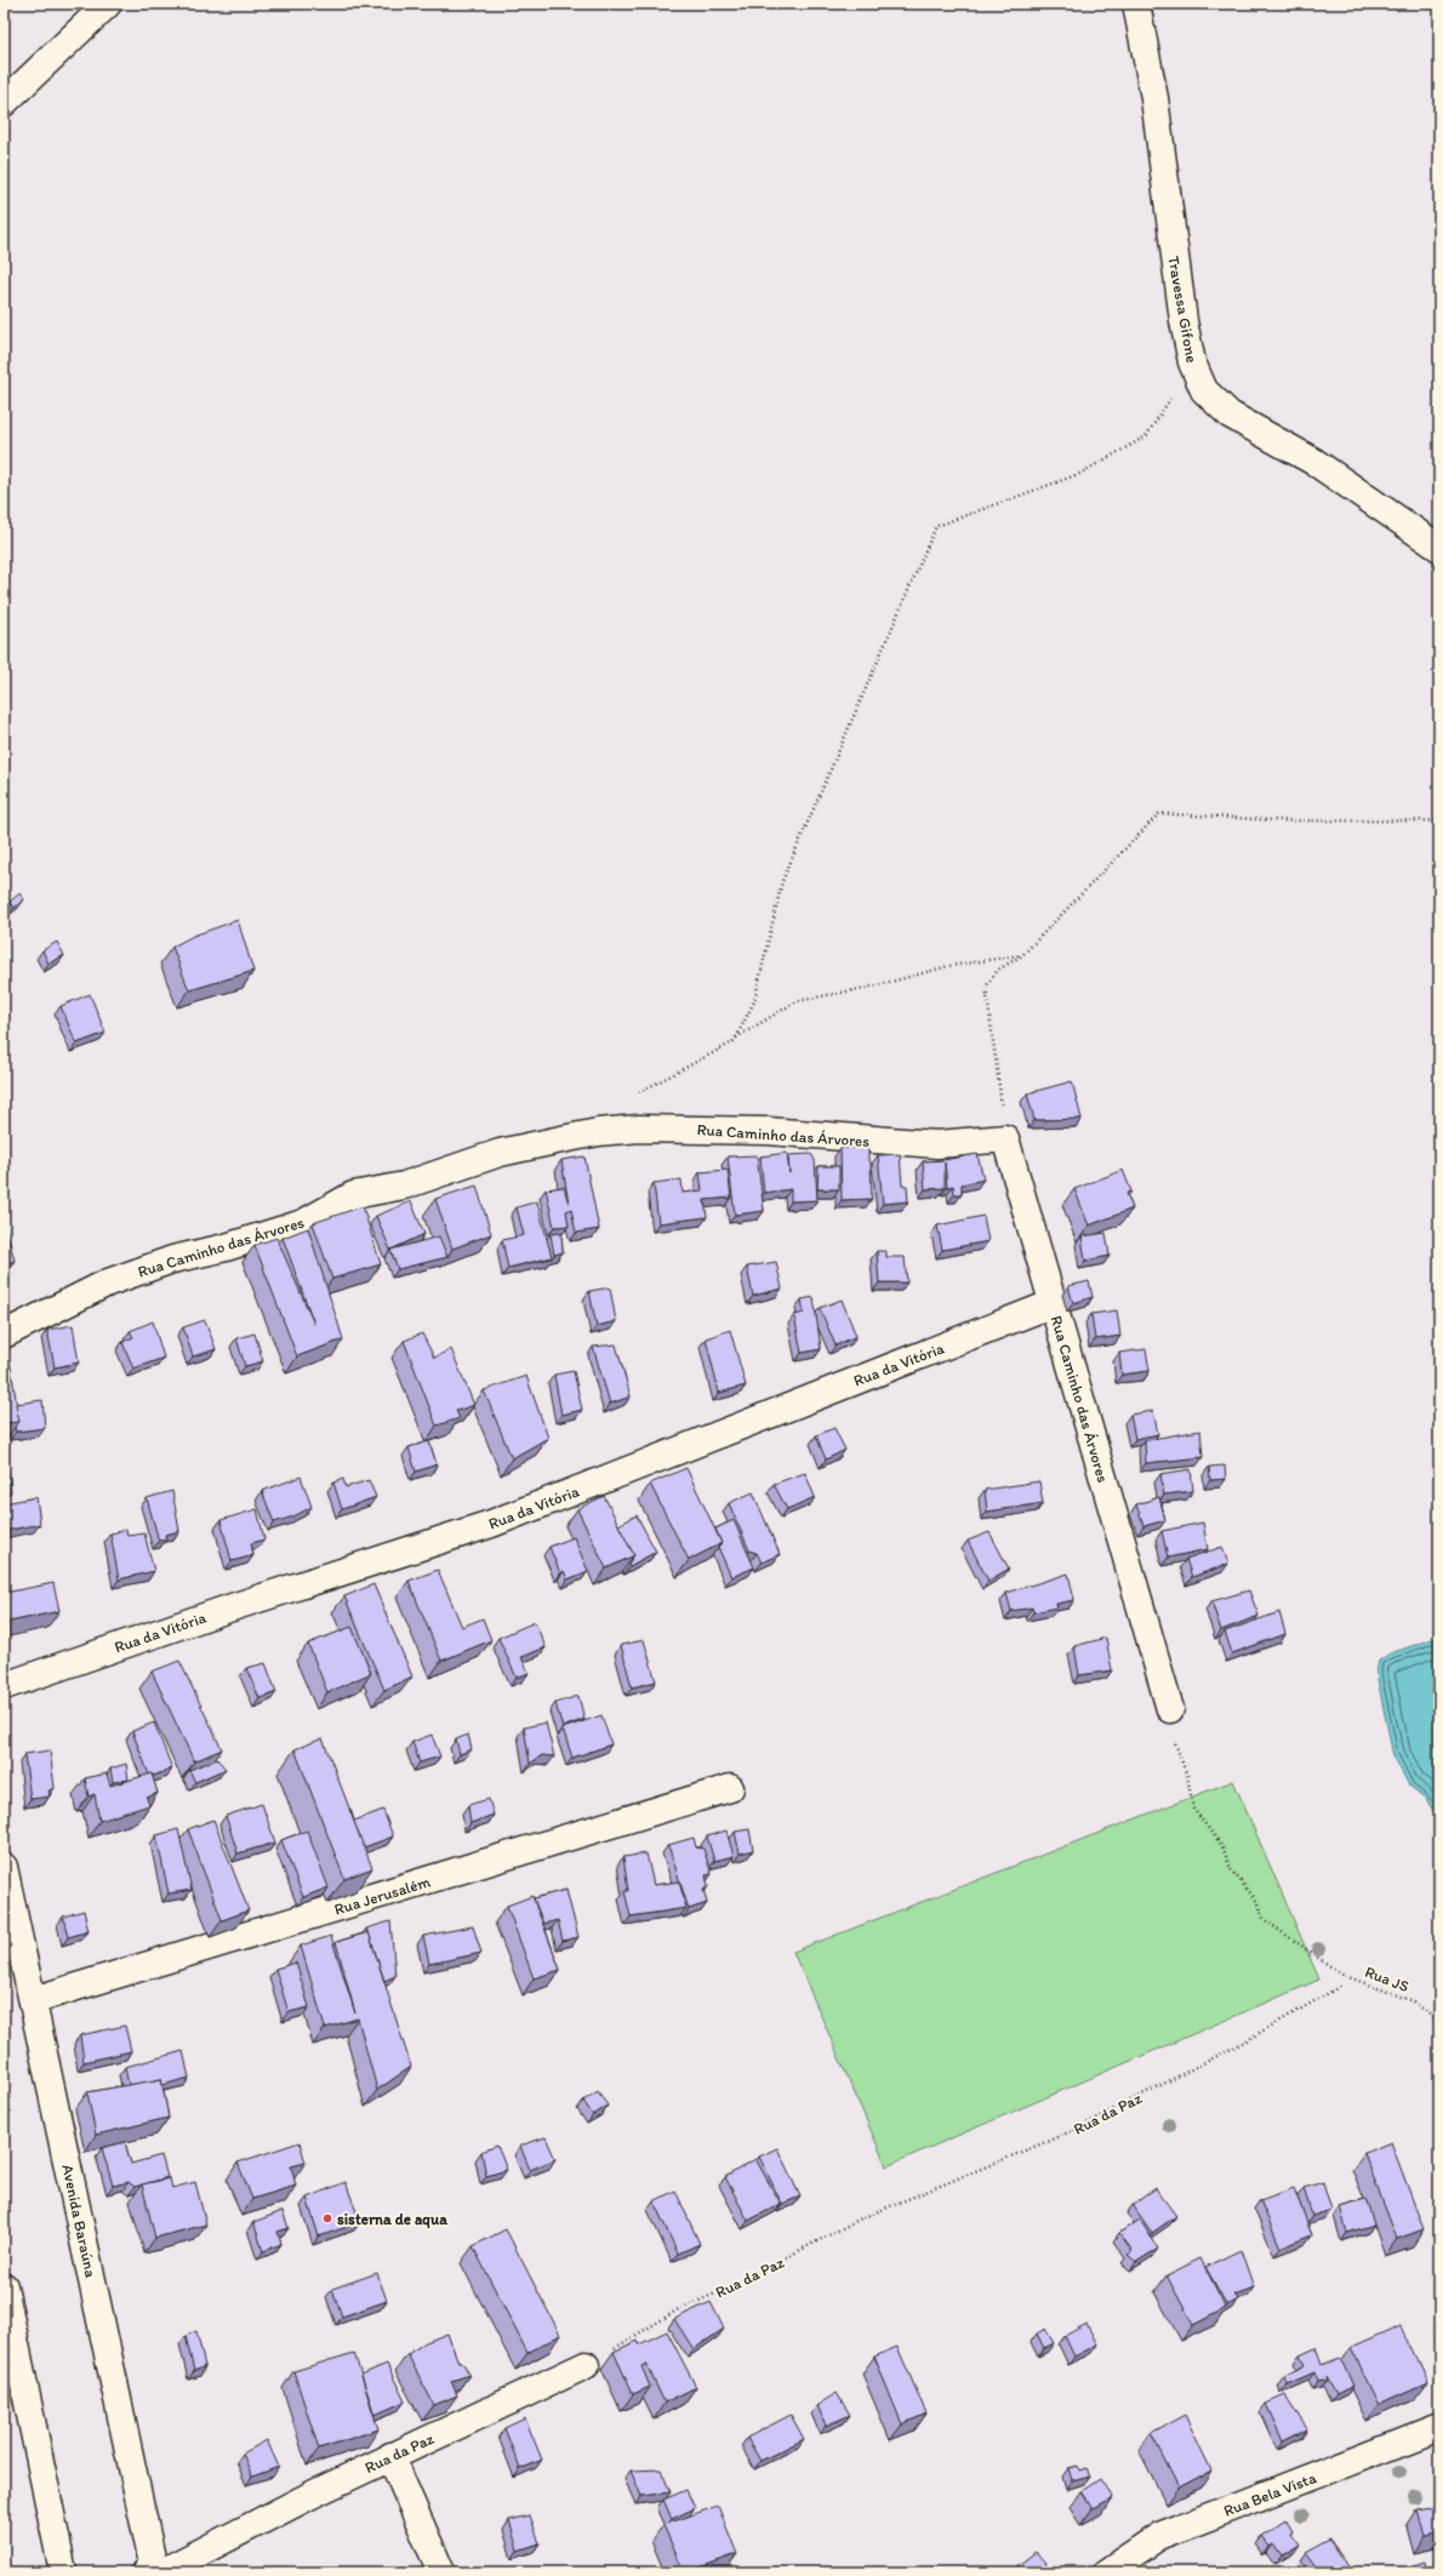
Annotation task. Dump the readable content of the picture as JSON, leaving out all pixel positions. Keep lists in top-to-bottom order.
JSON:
{
  "streets": {
    "street": [
      "Travessa Gifone",
      "Rua Caminho das Árvores",
      "Rua da Vitória",
      "Rua Jerusalém",
      "Rua da Paz",
      "Avenida Baraúna",
      "Rua Bela Vista"
    ],
    "path": ["Rua JS"]
  },
  "crossings": [
    ["Rua Caminho das Árvores", "Rua da Vitória"],
    ["Rua Jerusalém", "Avenida Baraúna"]
  ],
  "places": ["sisterna de aqua"]
}
